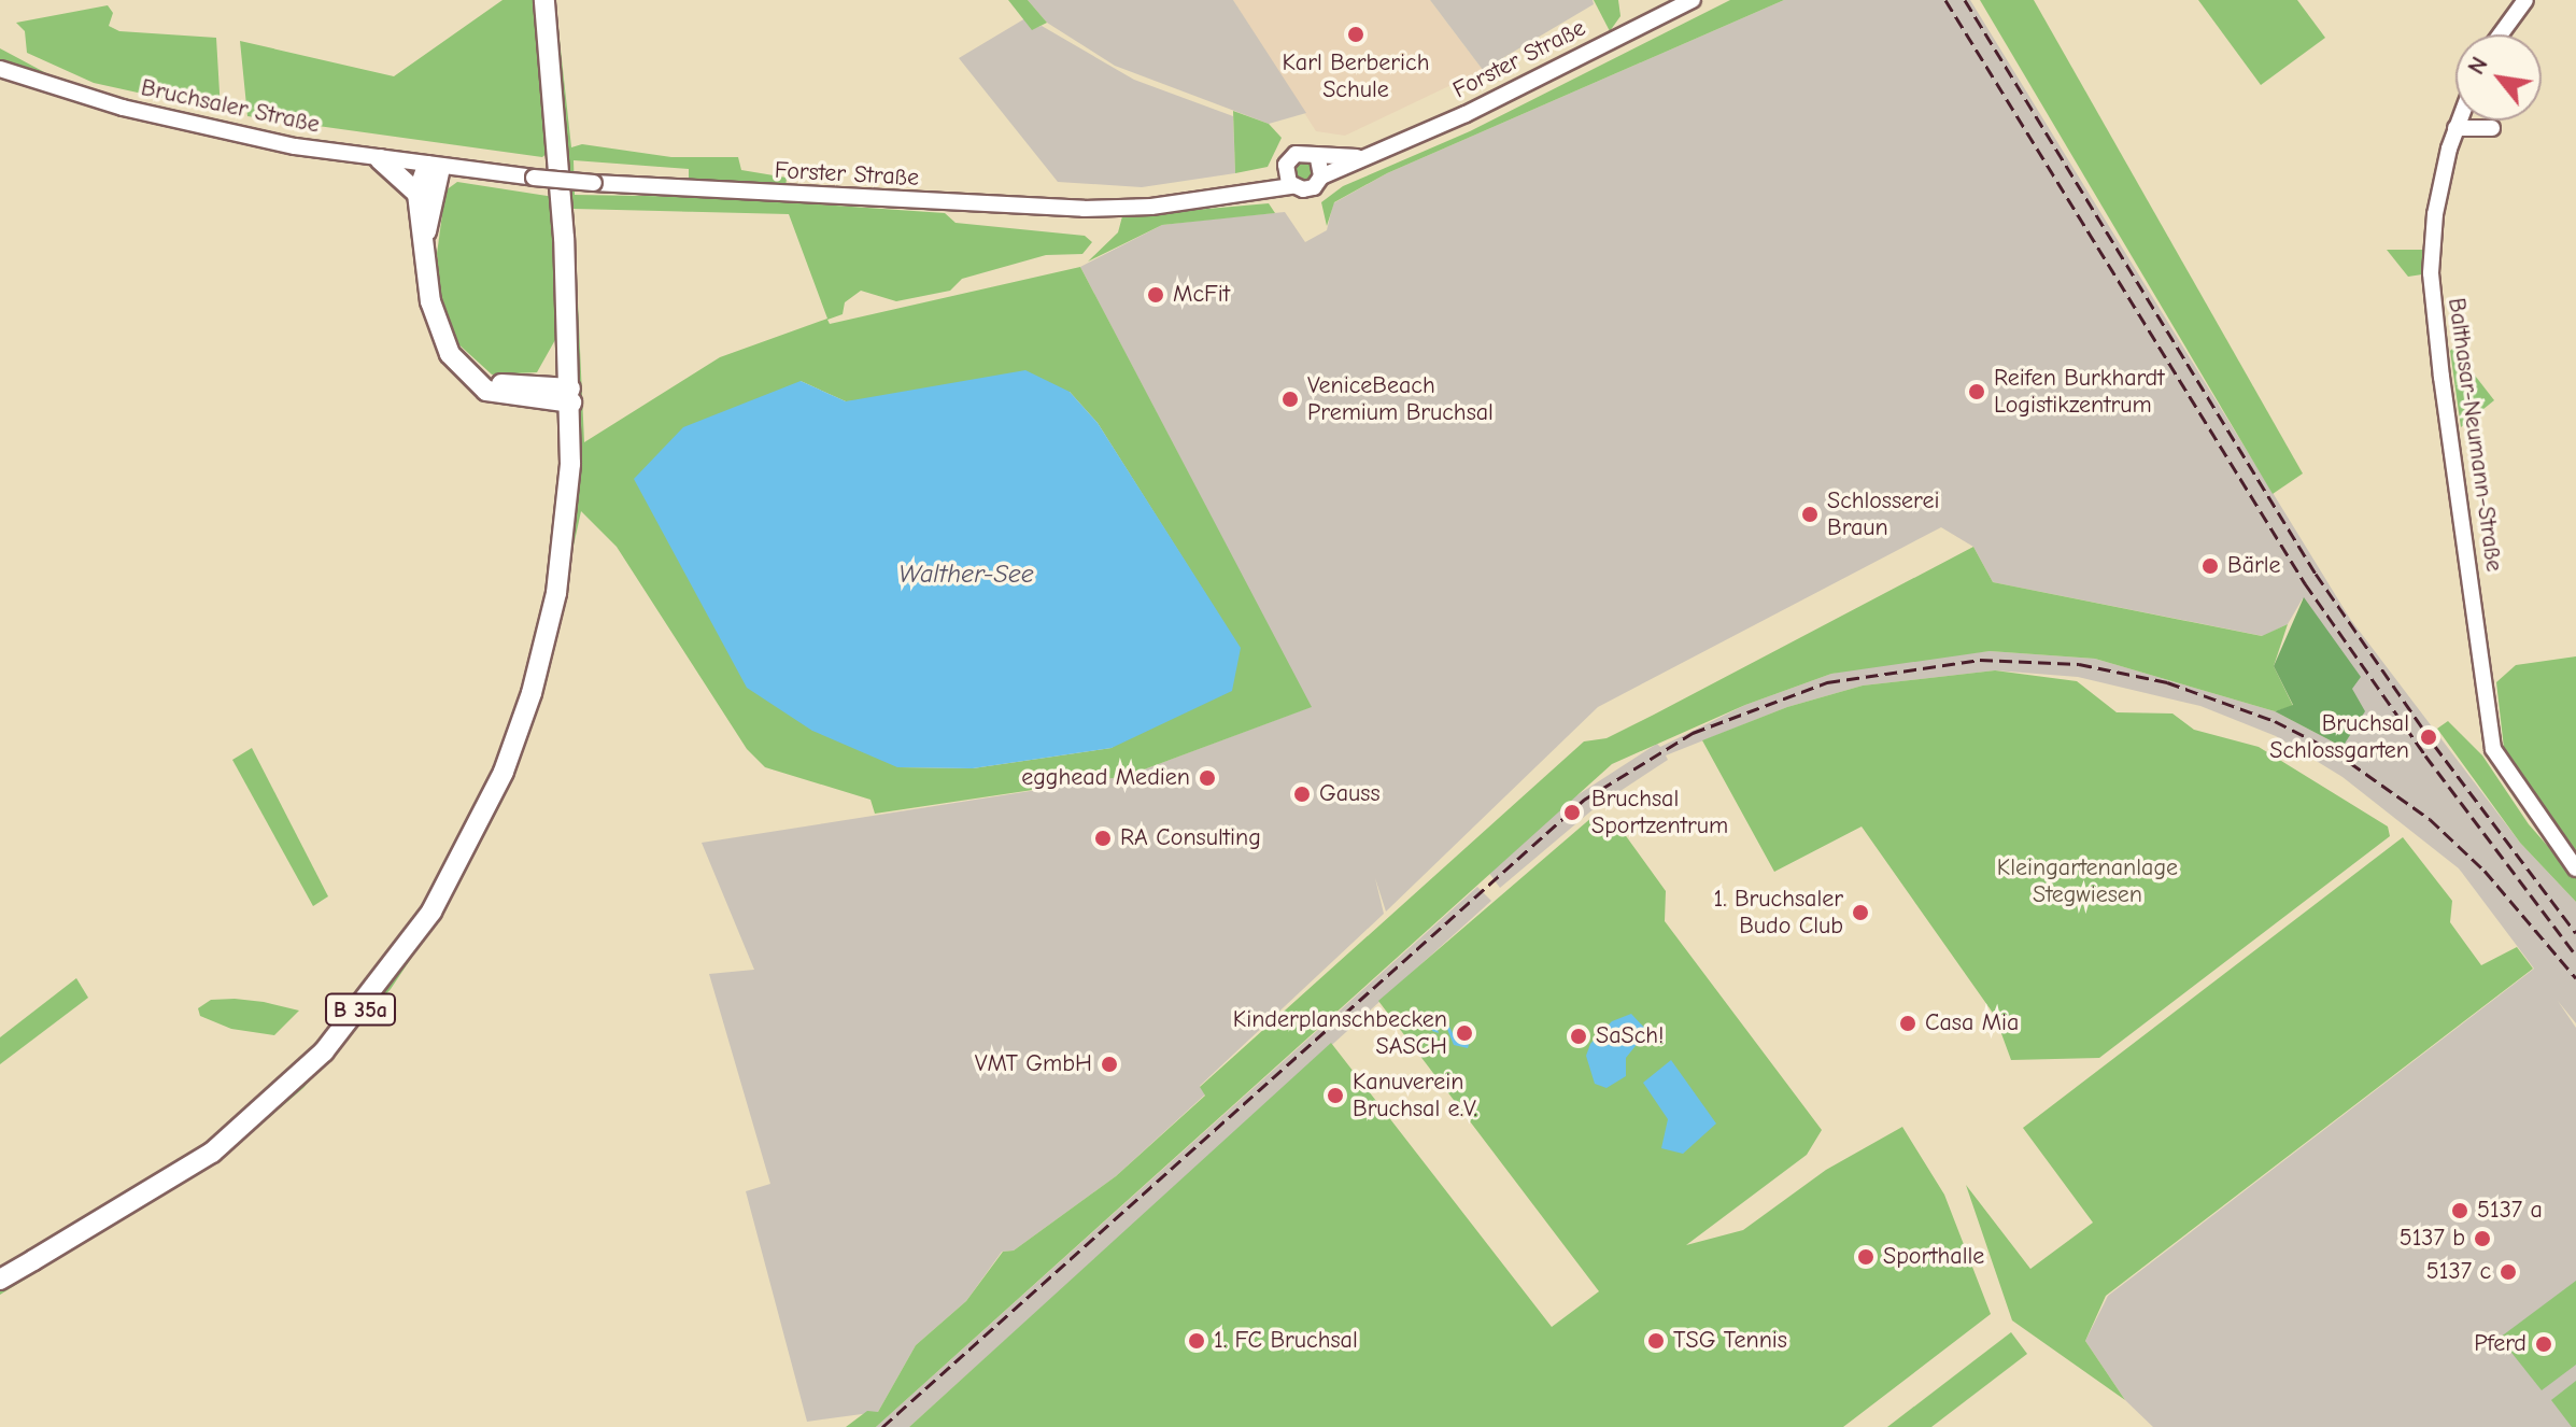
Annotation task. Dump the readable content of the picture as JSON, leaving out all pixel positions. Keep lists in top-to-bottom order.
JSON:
{
  "streets": {
    "main road": ["B 35a"],
    "street": ["Forster Straße", "Bruchsaler Straße", "Balthasar-Neumann-Straße"]
  },
  "crossings": [
    ["Forster Straße", "Bruchsaler Straße"]
  ],
  "water": ["Walther-See"],
  "parks": ["Kleingartenanlage Stegwiesen"],
  "places": [
    "Karl Berberich Schule",
    "McFit",
    "Reifen Burkhardt Logistikzentrum",
    "VeniceBeach Premium Bruchsal",
    "Schlosserei Braun",
    "Bärle",
    "Bruchsal Schlossgarten",
    "egghead Medien",
    "Gauss",
    "Bruchsal Sportzentrum",
    "RA Consulting",
    "1. Bruchsaler Budo Club",
    "Casa Mia",
    "Kinderplanschbecken SASCH",
    "SaSch!",
    "VMT GmbH",
    "Kanuverein Bruchsal e.V.",
    "5137 a",
    "5137 b",
    "Sporthalle",
    "5137 c",
    "1. FC Bruchsal",
    "TSG Tennis",
    "Pferd"
  ],
  "north": "top left"
}
